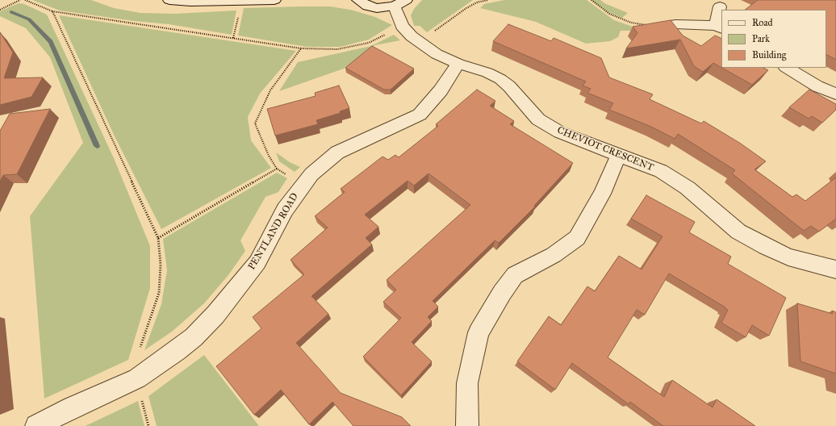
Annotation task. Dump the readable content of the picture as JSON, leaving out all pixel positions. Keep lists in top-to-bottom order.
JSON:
{
  "streets": {
    "street": ["CHEVIOT CRESCENT", "PENTLAND ROAD"]
  },
  "crossings": [
    ["CHEVIOT CRESCENT", "PENTLAND ROAD"]
  ],
  "legend": ["Road", "Park", "Building"]
}
